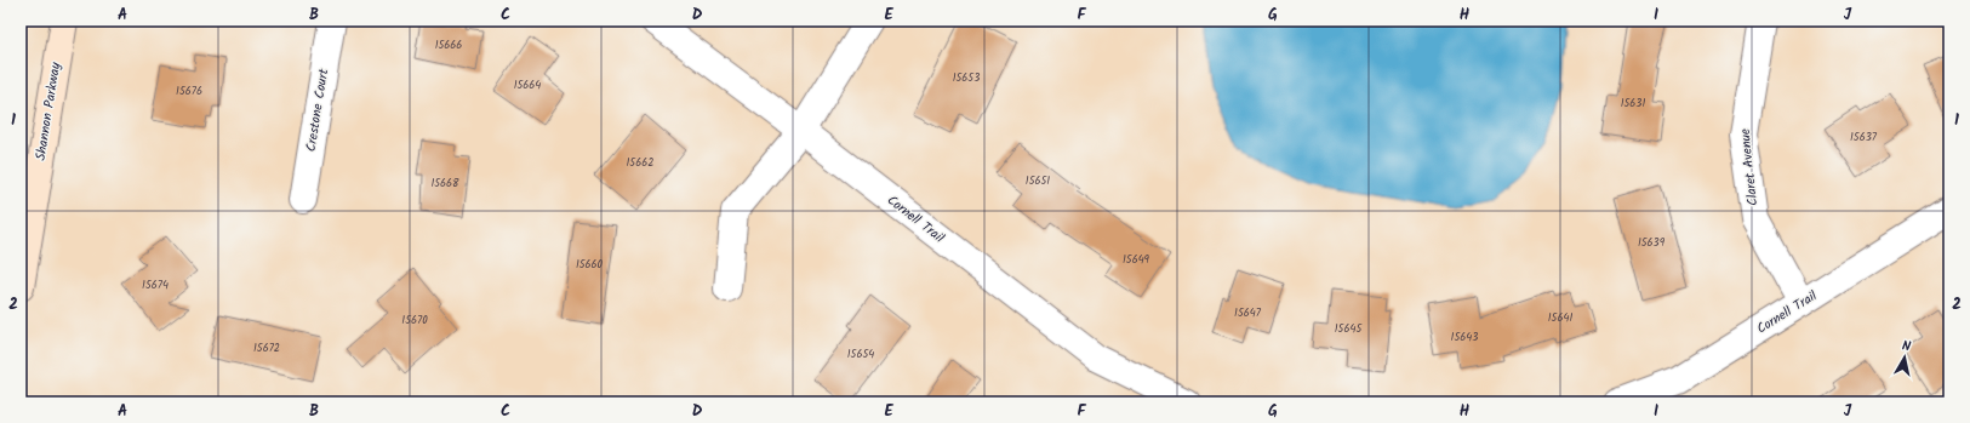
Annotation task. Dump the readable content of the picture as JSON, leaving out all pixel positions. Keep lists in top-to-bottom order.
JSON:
{
  "streets": {
    "street": [
      "Crestone Court",
      "Shannon Parkway",
      "Claret Avenue",
      "Cornell Trail"
    ]
  },
  "crossings": [
    ["Claret Avenue", "Cornell Trail"]
  ],
  "house_numbers": [
    "15666",
    "15653",
    "15664",
    "15676",
    "15631",
    "15637",
    "15662",
    "15651",
    "15668",
    "15639",
    "15649",
    "15660",
    "15674",
    "15647",
    "15641",
    "15670",
    "15645",
    "15643",
    "15672",
    "15654"
  ],
  "north": "top",
  "grid": {
    "columns": [
      "A",
      "B",
      "C",
      "D",
      "E",
      "F",
      "G",
      "H",
      "I",
      "J"
    ],
    "rows": ["1", "2"]
  }
}
